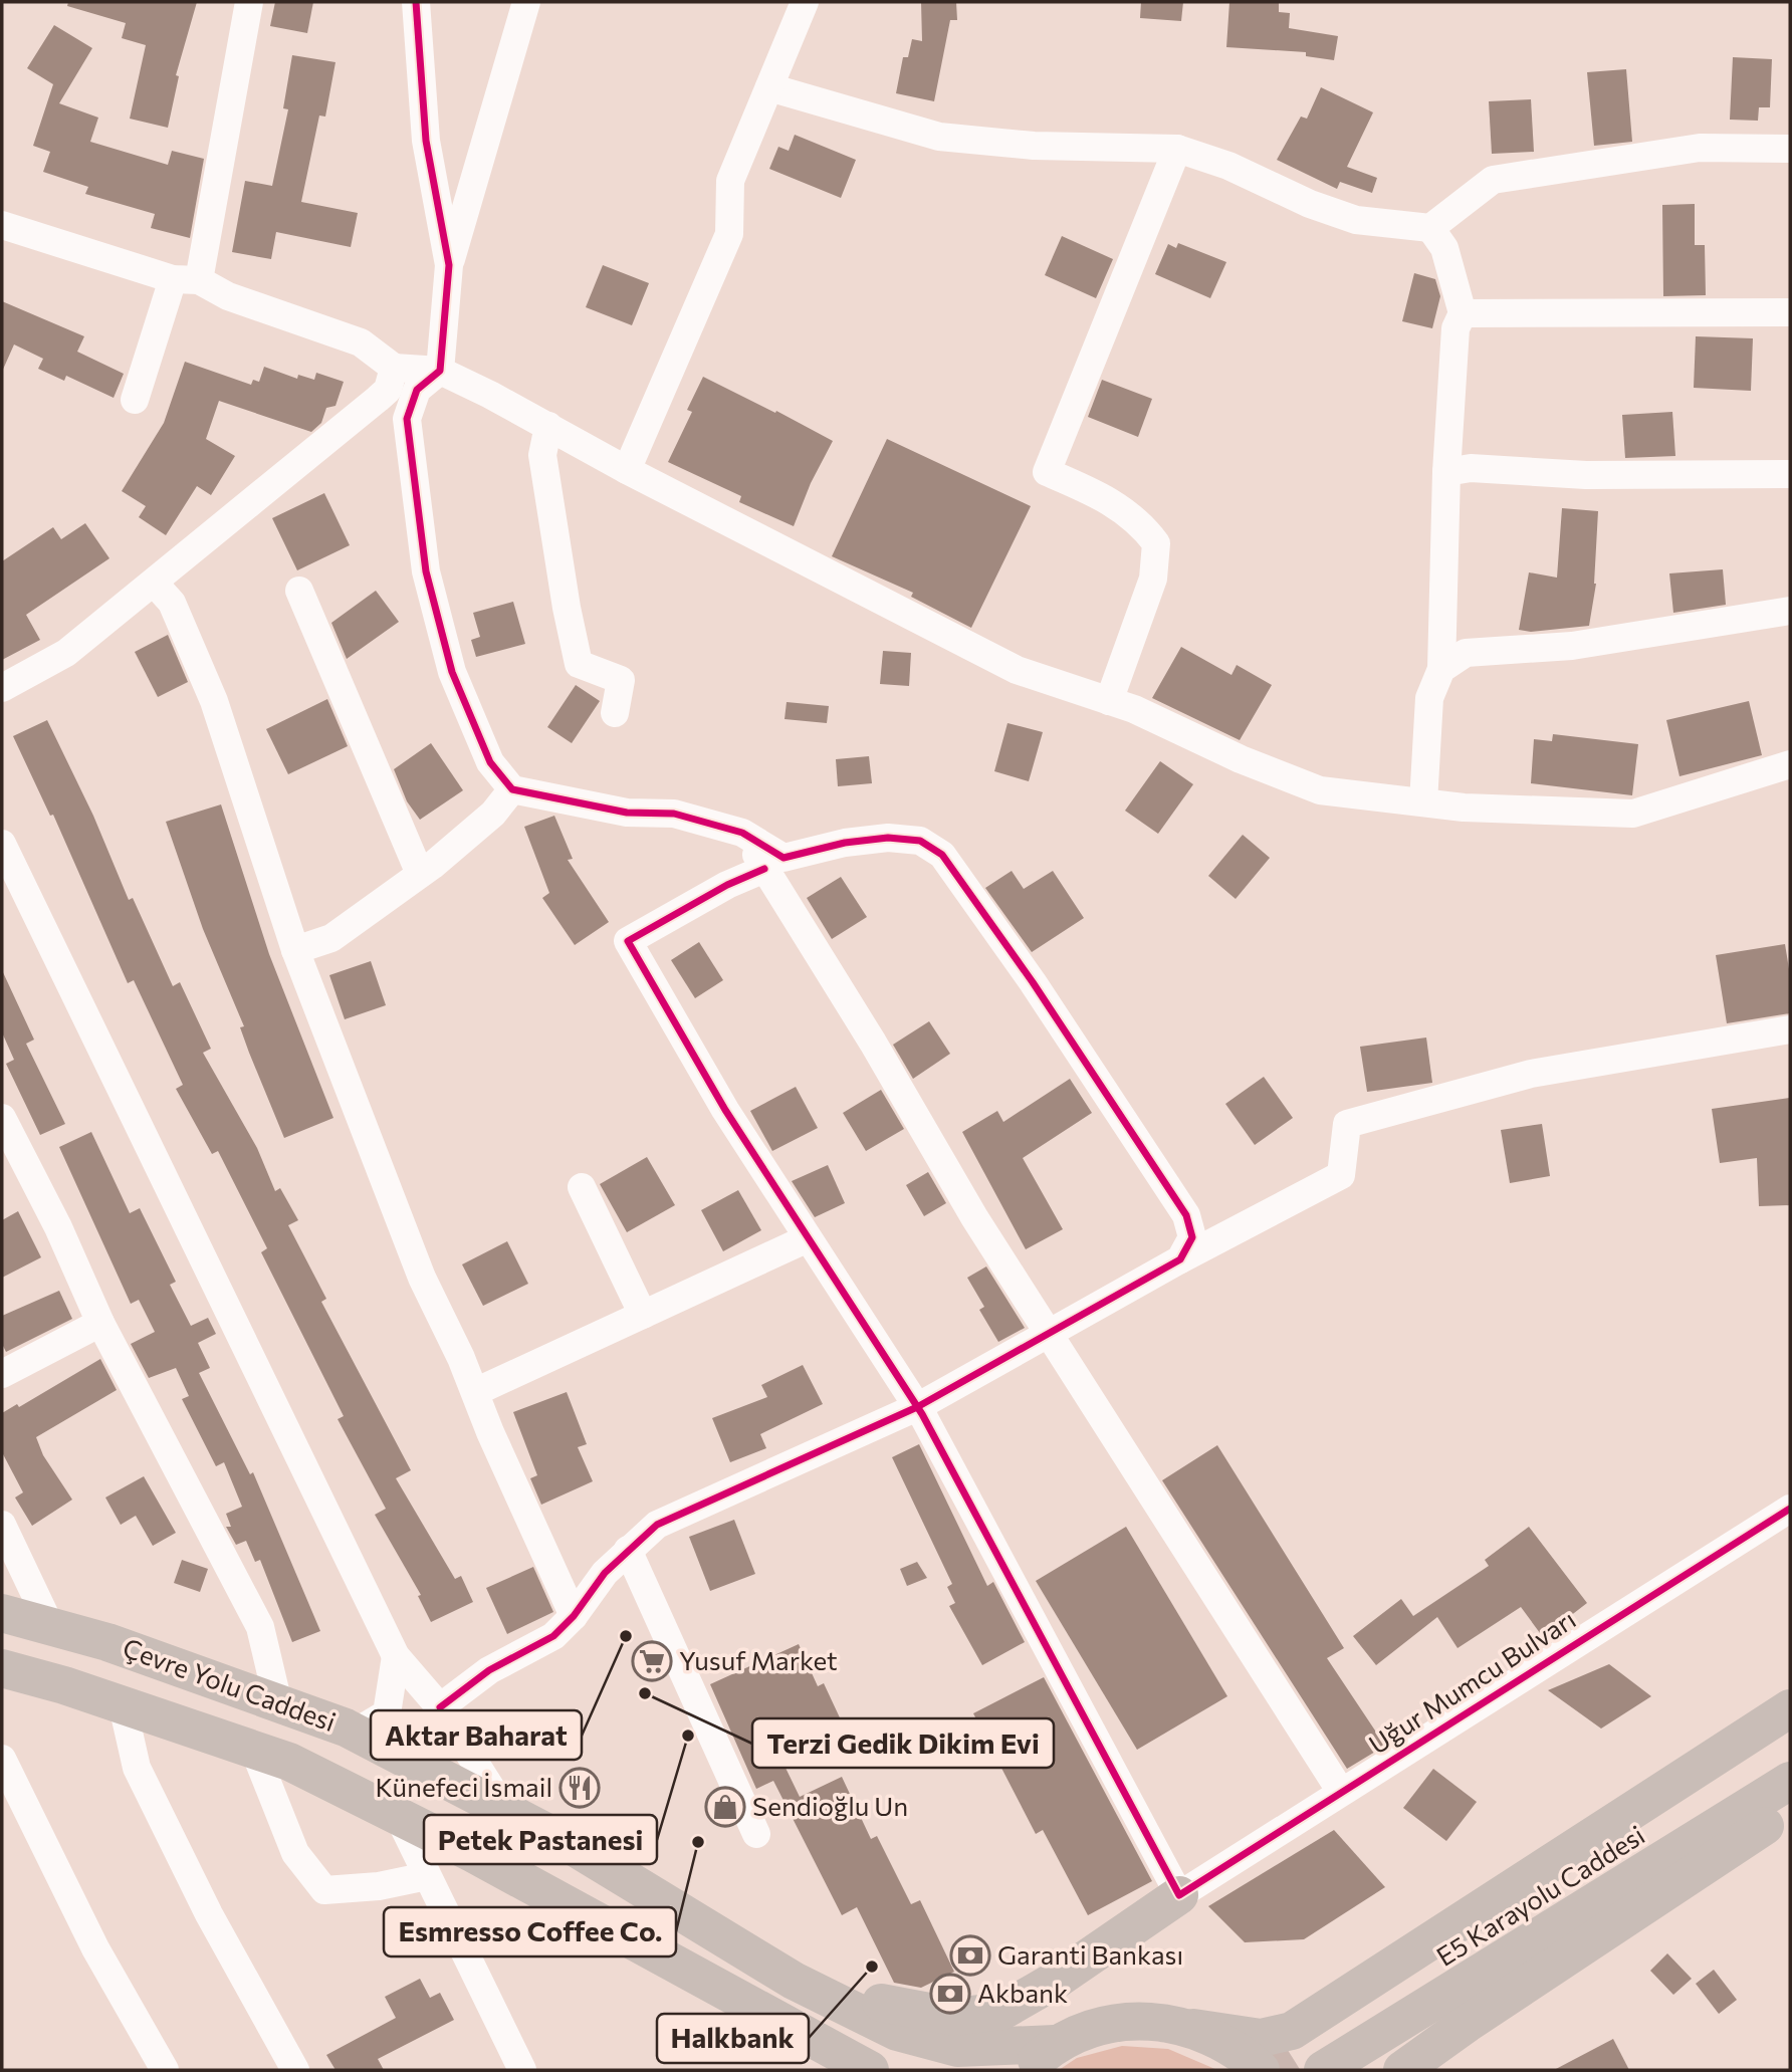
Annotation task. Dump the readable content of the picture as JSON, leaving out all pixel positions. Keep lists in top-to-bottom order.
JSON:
{
  "streets": {
    "highway": ["Çevre Yolu Caddesi", "E5 Karayolu Caddesi"],
    "street": ["Uğur Mumcu Bulvarı"]
  },
  "places": {
    "other": [
      "Aktar Baharat",
      "Terzi Gedik Dikim Evi",
      "Petek Pastanesi",
      "Esmresso Coffee Co.",
      "Halkbank"
    ],
    "supermarket": ["Yusuf Market"],
    "restaurant": ["Künefeci İsmail"],
    "shop": ["Sendioğlu Un"],
    "bank": ["Garanti Bankası", "Akbank"]
  }
}
